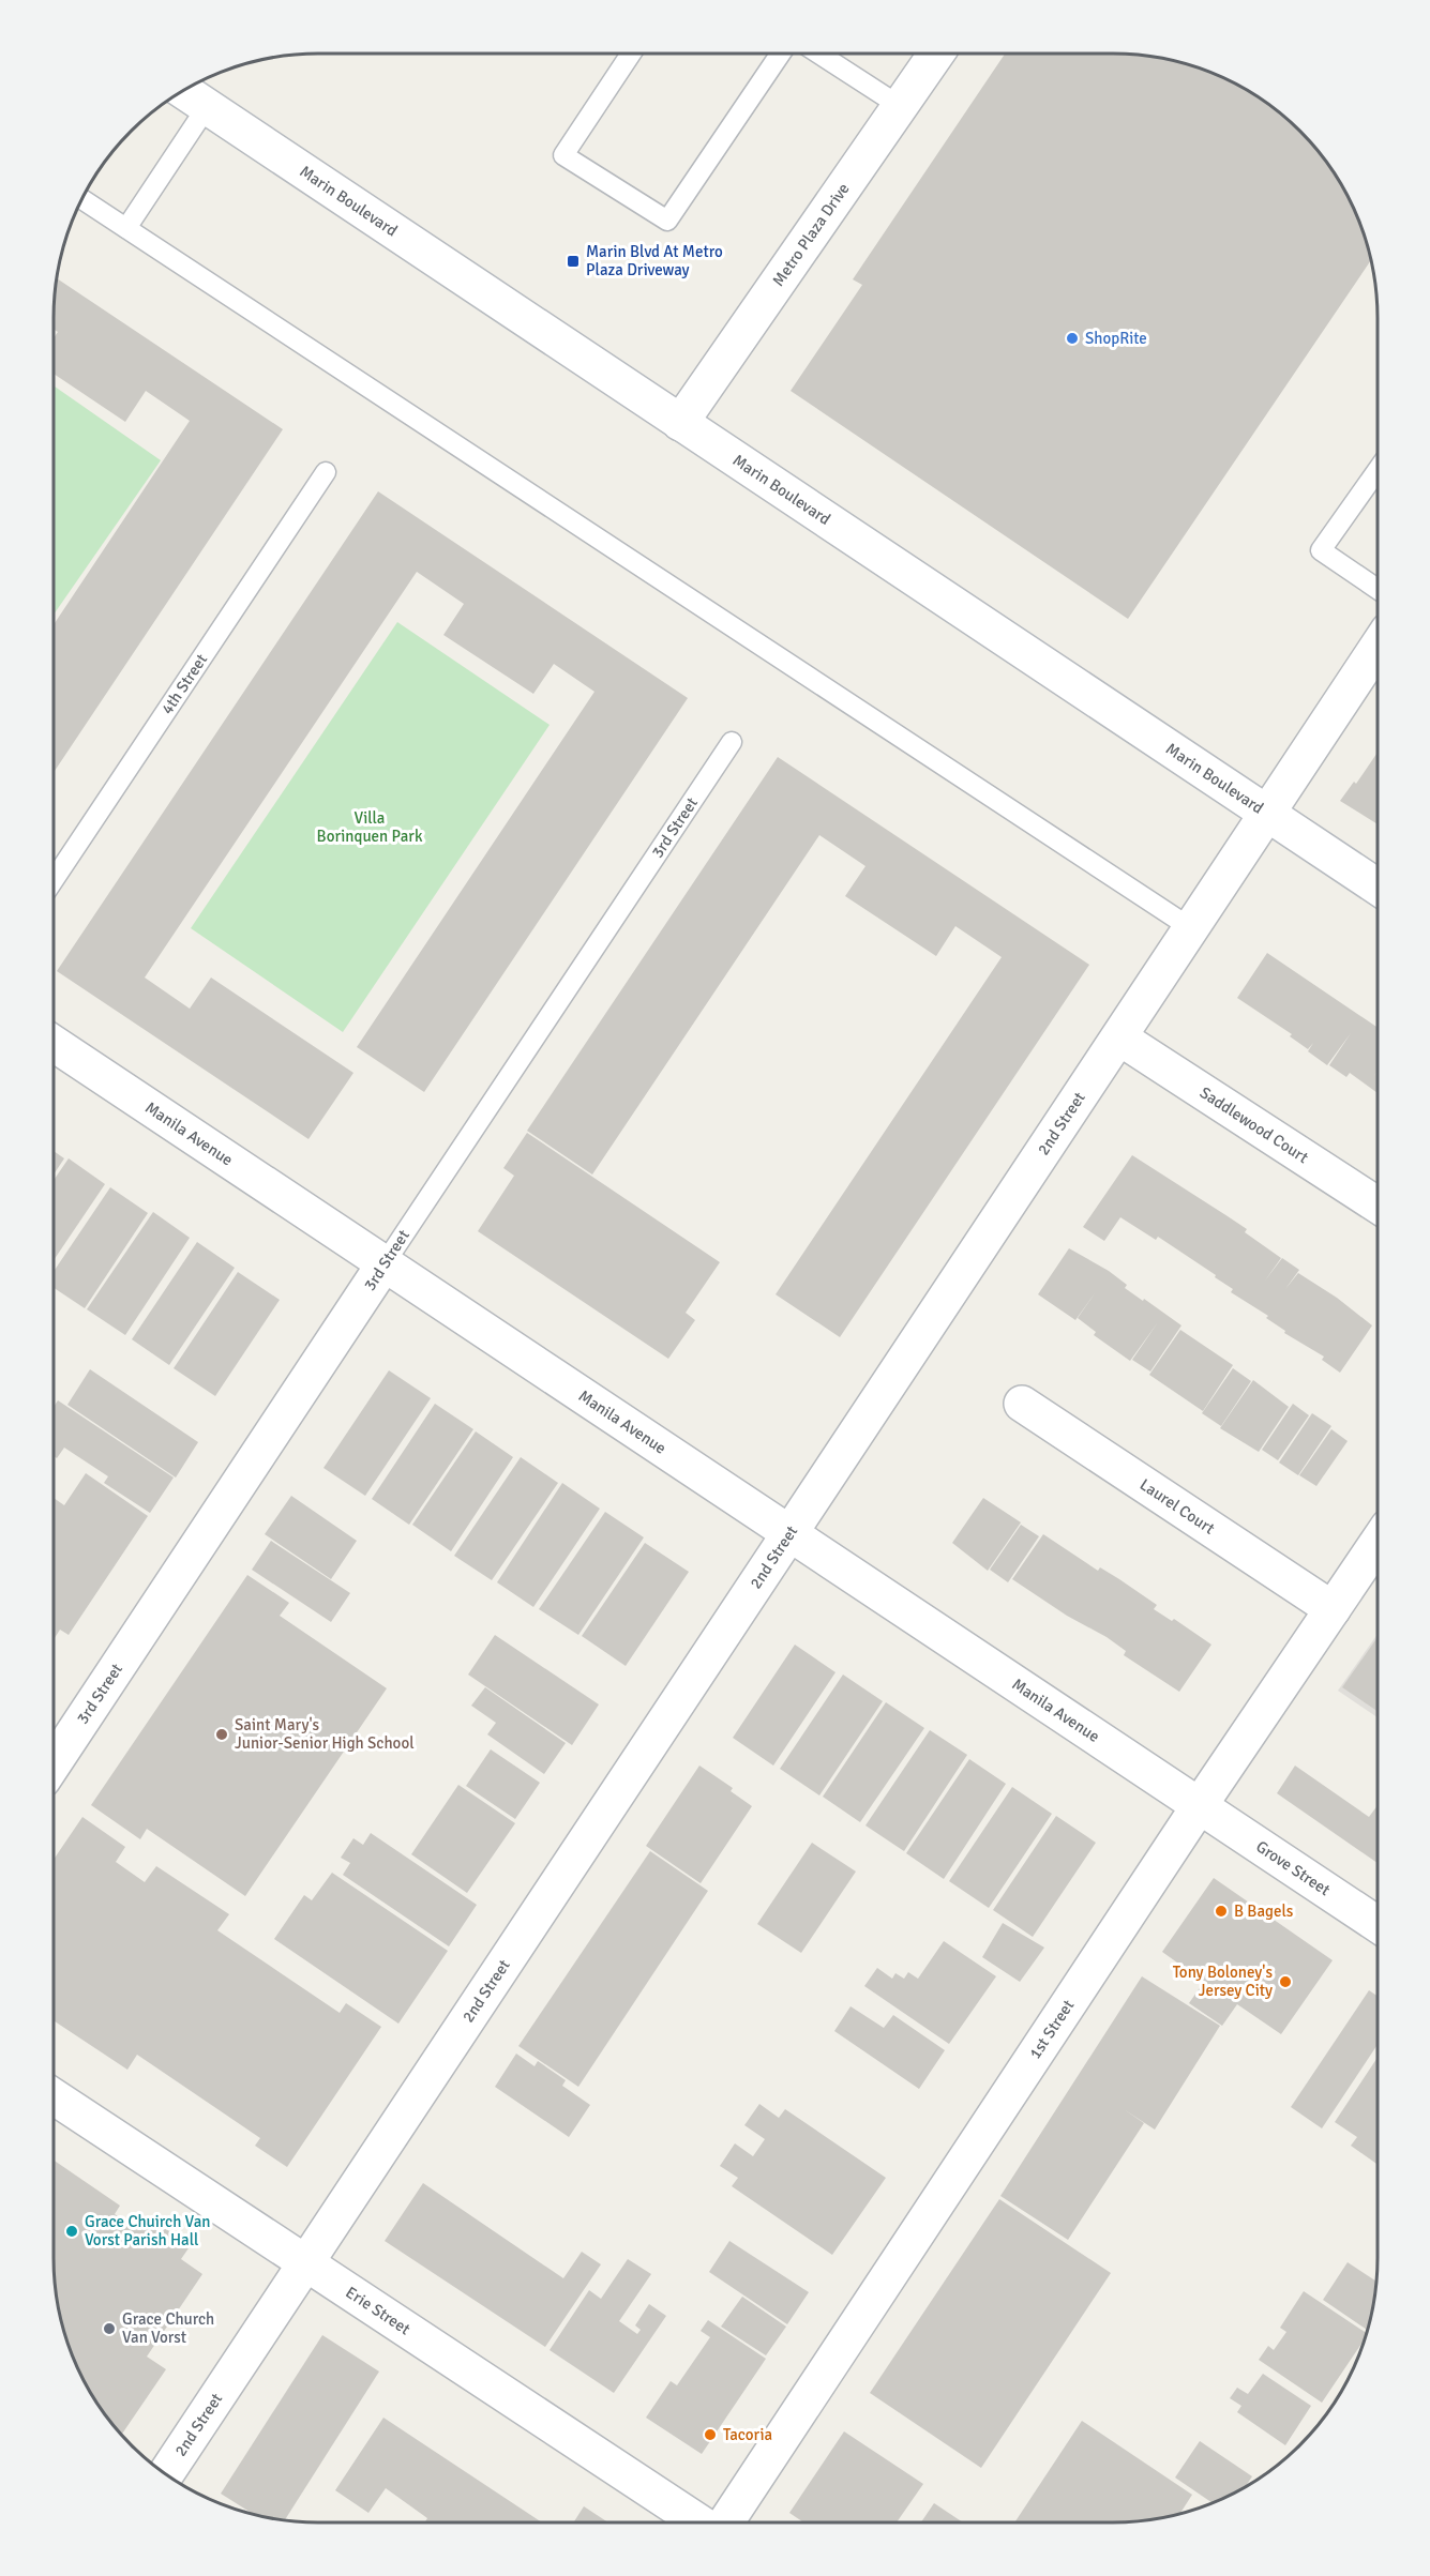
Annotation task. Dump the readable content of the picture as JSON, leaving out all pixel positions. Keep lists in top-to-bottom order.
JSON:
{
  "streets": {
    "street": [
      "Marin Boulevard",
      "Metro Plaza Drive",
      "3rd Street",
      "2nd Street",
      "Saddlewood Court",
      "Manila Avenue",
      "Laurel Court",
      "Grove Street",
      "1st Street",
      "Erie Street"
    ],
    "lane": ["4th Street"]
  },
  "crossings": [
    ["Marin Boulevard", "Metro Plaza Drive"],
    ["Marin Boulevard", "2nd Street"],
    ["3rd Street", "Manila Avenue"],
    ["2nd Street", "Saddlewood Court"],
    ["2nd Street", "Manila Avenue"],
    ["2nd Street", "Erie Street"],
    ["Manila Avenue", "Grove Street"],
    ["Manila Avenue", "1st Street"],
    ["Laurel Court", "1st Street"],
    ["Grove Street", "1st Street"]
  ],
  "parks": ["Villa Borinquen Park"],
  "places": {
    "transit": ["Marin Blvd At Metro Plaza Driveway"],
    "other": [
      "ShopRite",
      "Saint Mary's Junior-Senior High School",
      "B Bagels",
      "Tony Boloney's Jersey City",
      "Grace Chuirch Van Vorst Parish Hall",
      "Grace Church Van Vorst",
      "Tacoria"
    ]
  }
}
